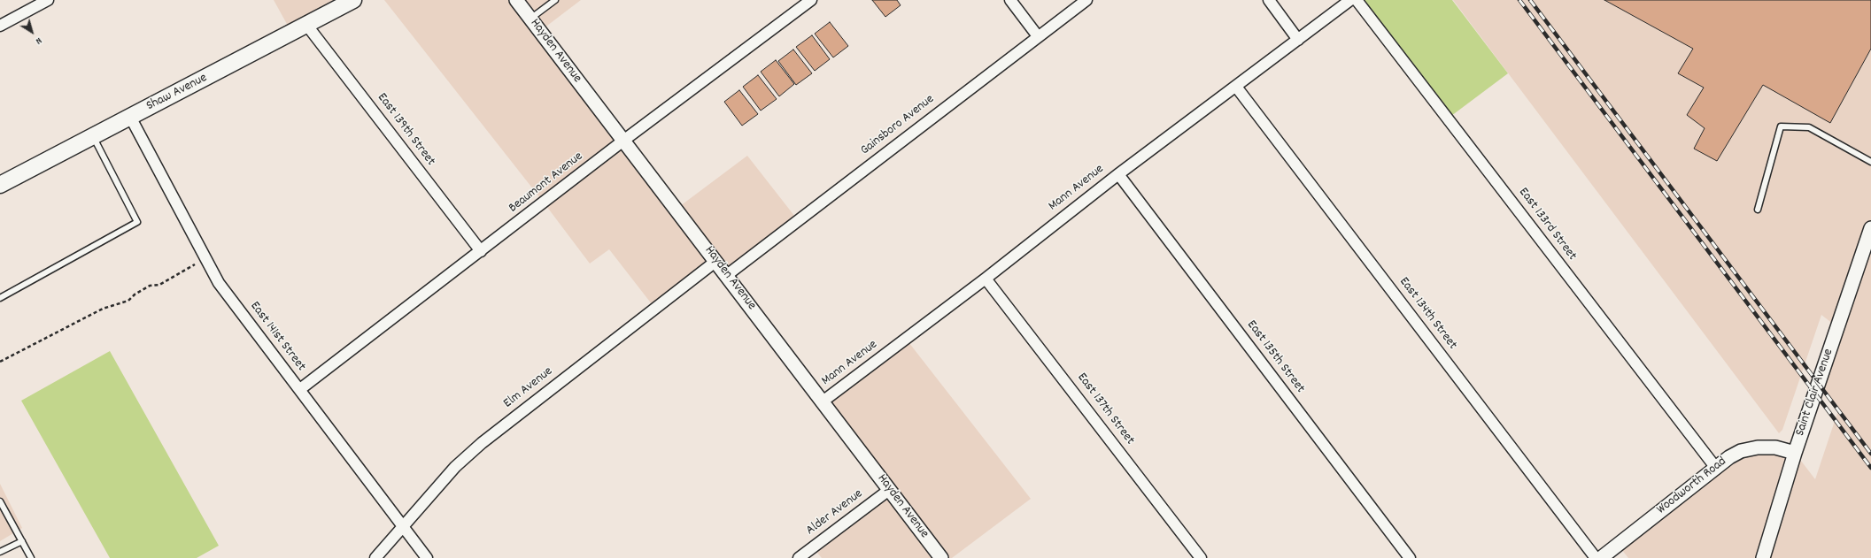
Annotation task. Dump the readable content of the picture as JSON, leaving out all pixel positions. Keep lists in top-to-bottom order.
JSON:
{
  "streets": {
    "main road": ["Shaw Avenue"],
    "street": [
      "Hayden Avenue",
      "Gainsboro Avenue",
      "East 139th Street",
      "Beaumont Avenue",
      "Mann Avenue",
      "East 133rd Street",
      "East 134th Street",
      "East 141st Street",
      "East 135th Street",
      "Elm Avenue",
      "Saint Clair Avenue",
      "East 137th Street",
      "Woodworth Road",
      "Alder Avenue"
    ]
  },
  "crossings": [
    ["Hayden Avenue", "Gainsboro Avenue"],
    ["Hayden Avenue", "Beaumont Avenue"],
    ["Hayden Avenue", "Mann Avenue"],
    ["Hayden Avenue", "Elm Avenue"],
    ["Hayden Avenue", "Alder Avenue"],
    ["Shaw Avenue", "East 139th Street"],
    ["Shaw Avenue", "East 141st Street"],
    ["East 139th Street", "Beaumont Avenue"],
    ["Beaumont Avenue", "East 141st Street"],
    ["Mann Avenue", "East 134th Street"],
    ["Mann Avenue", "East 135th Street"],
    ["Mann Avenue", "East 137th Street"],
    ["East 133rd Street", "Woodworth Road"],
    ["East 141st Street", "Elm Avenue"],
    ["Saint Clair Avenue", "Woodworth Road"]
  ],
  "north": "bottom right"
}
